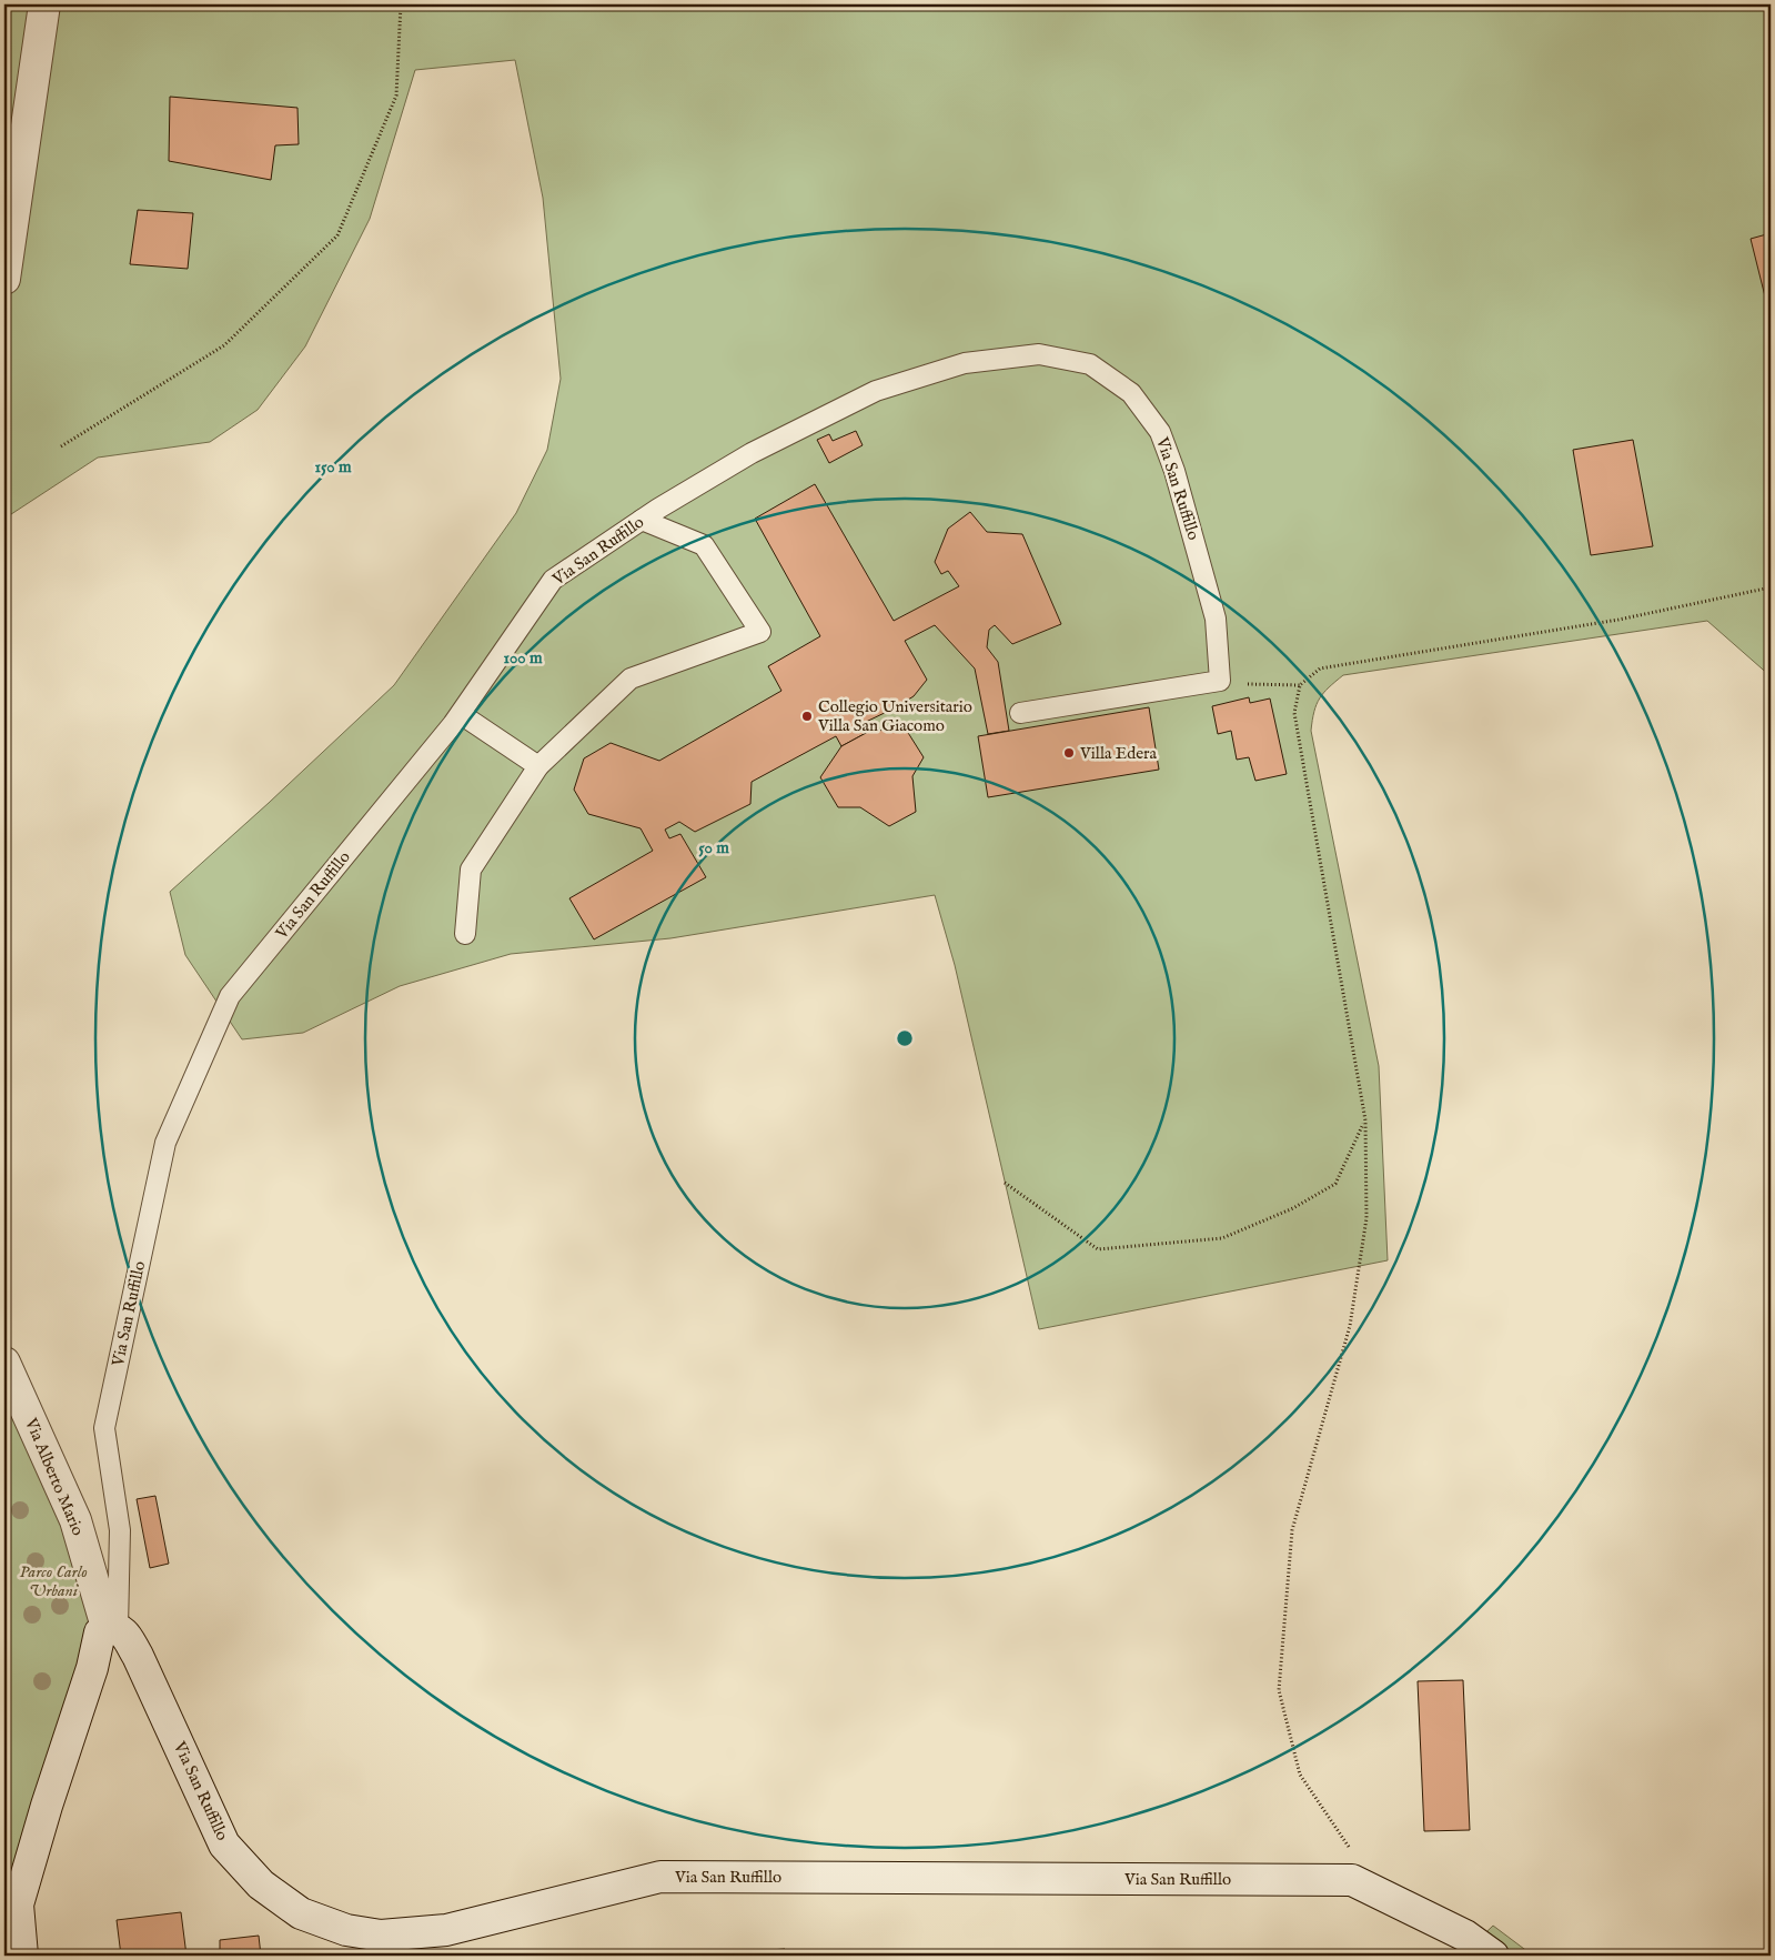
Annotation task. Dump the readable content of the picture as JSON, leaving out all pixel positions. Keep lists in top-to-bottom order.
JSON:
{
  "streets": {
    "street": ["Via San Ruffillo", "Via Alberto Mario"]
  },
  "crossings": [
    ["Via San Ruffillo", "Via Alberto Mario"]
  ],
  "parks": ["Parco Carlo Urbani"],
  "places": ["Collegio Universitario Villa San Giacomo", "Villa Edera"],
  "rings": ["150 m", "100 m", "50 m"]
}
